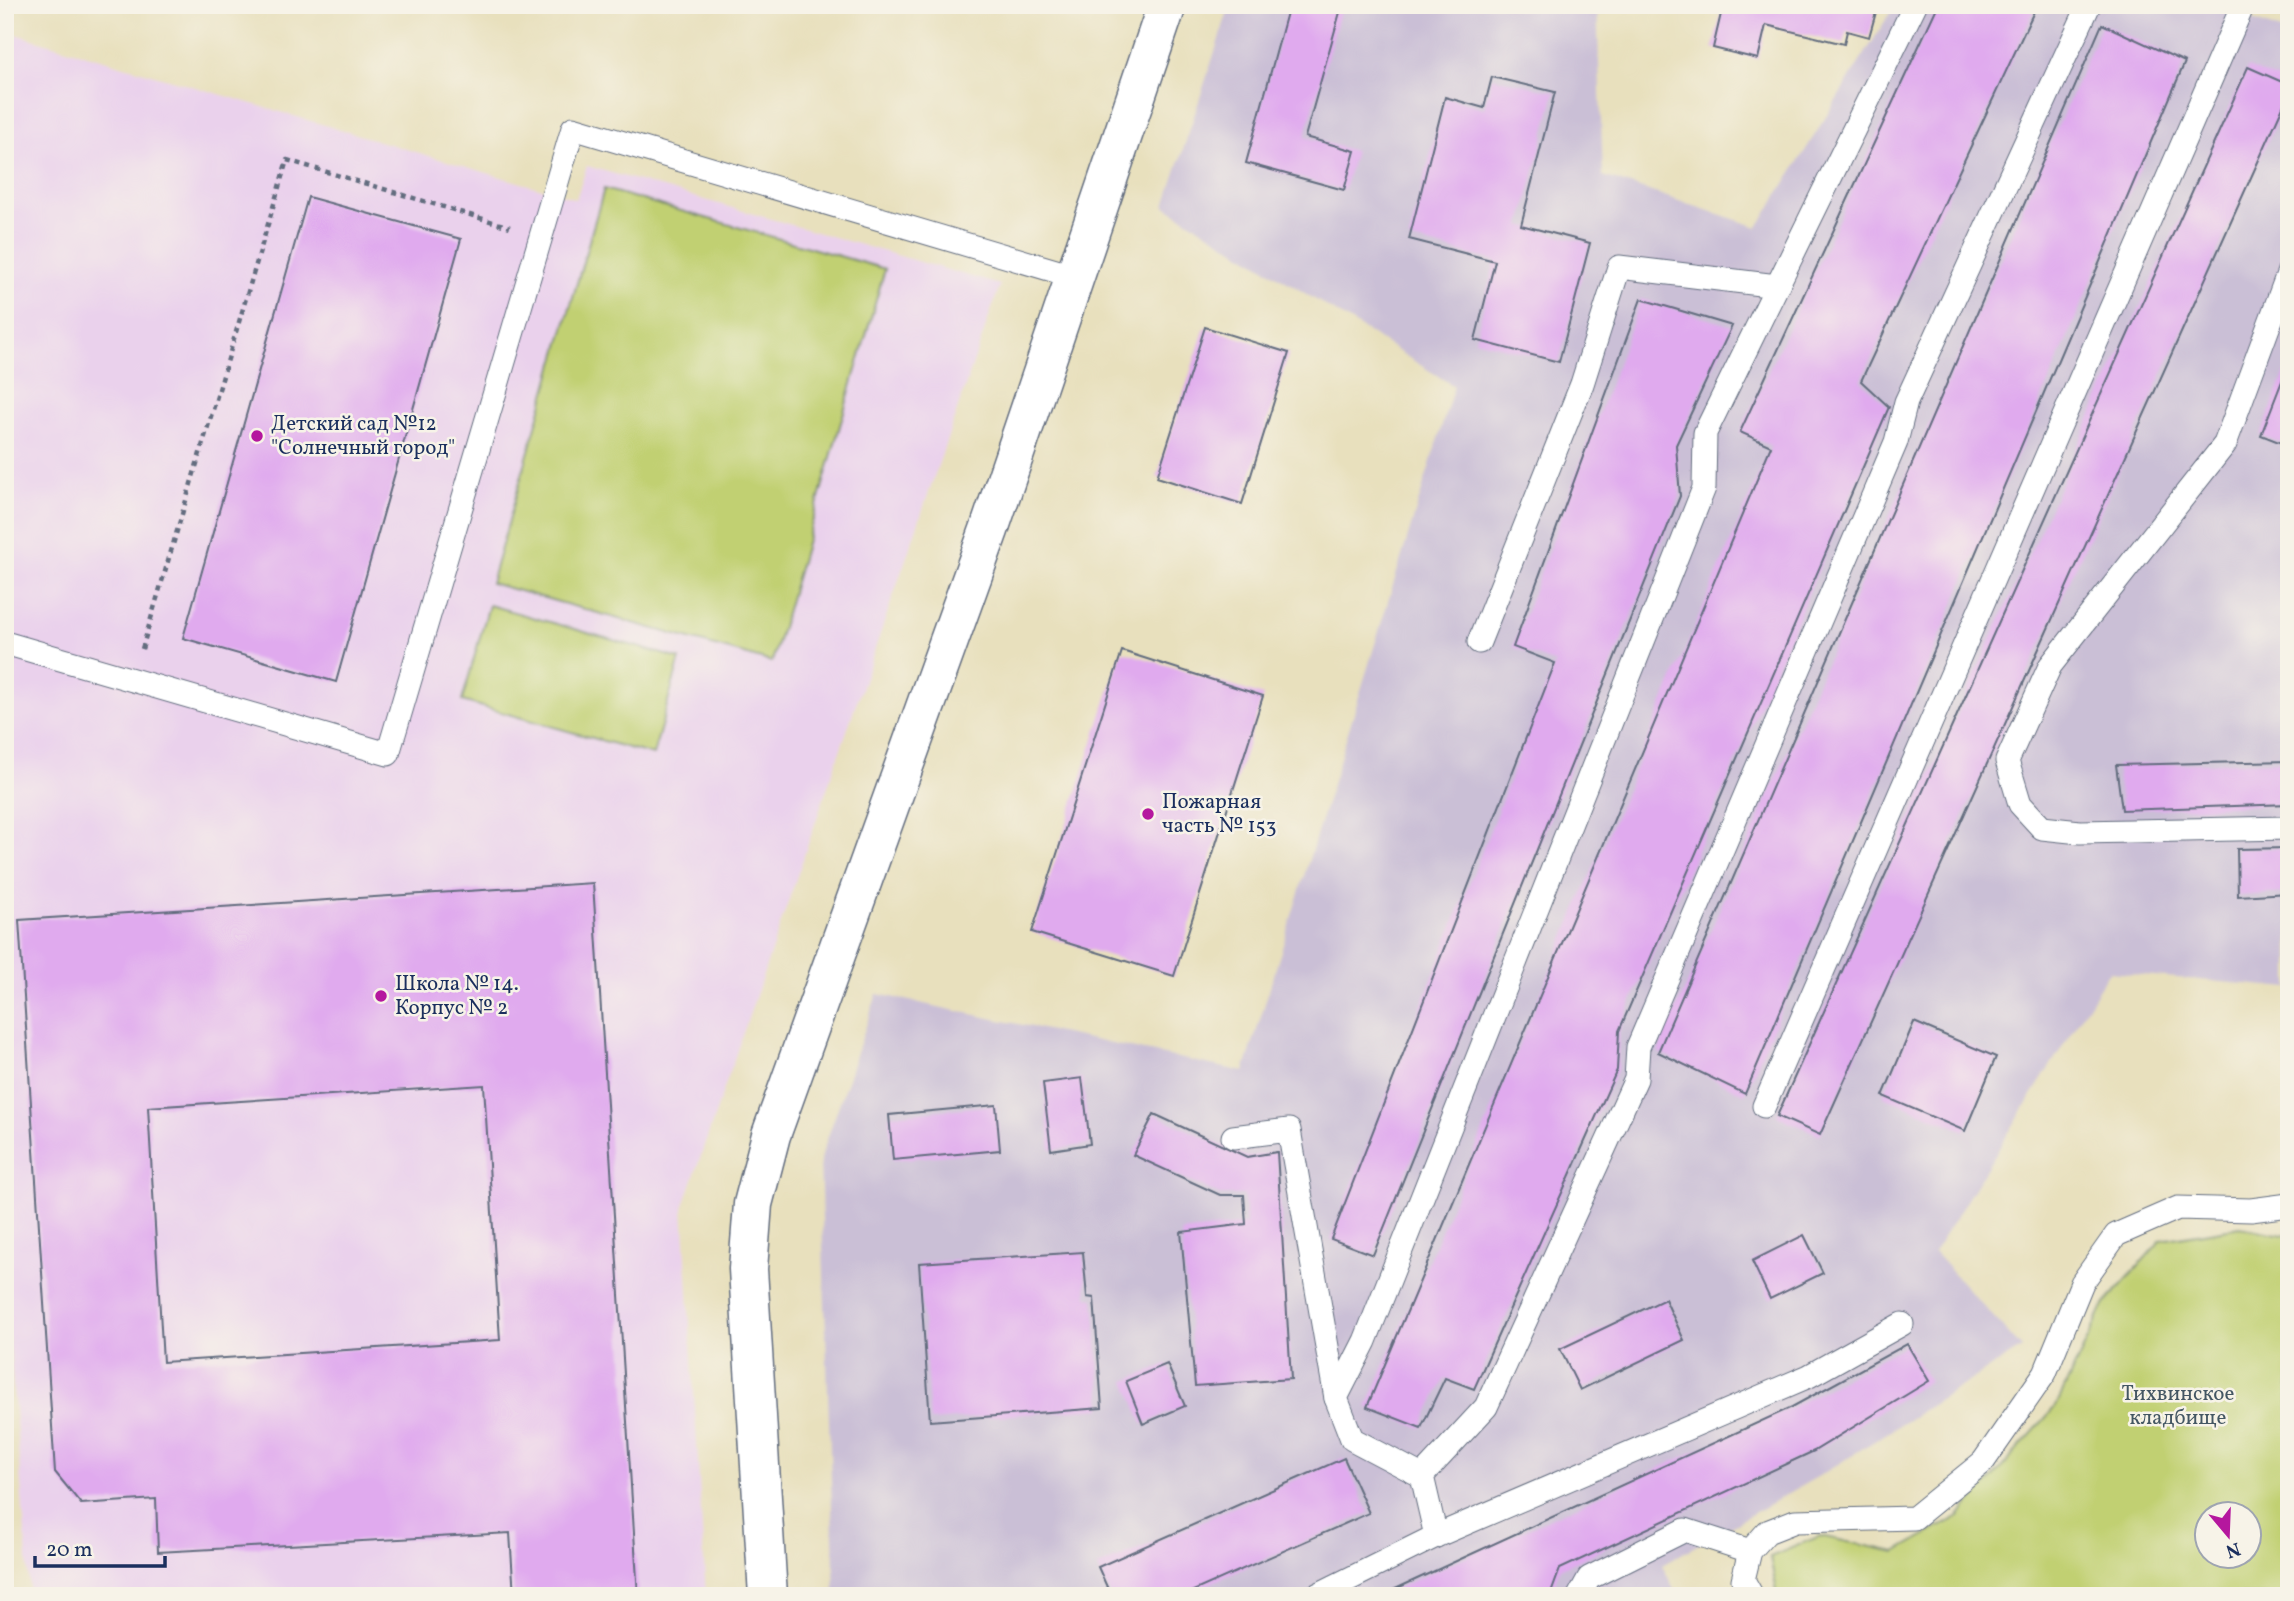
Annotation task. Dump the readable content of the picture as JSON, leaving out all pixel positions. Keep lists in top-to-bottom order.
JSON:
{
  "parks": ["Тихвинское кладбище"],
  "places": ["Детский сад №12 \"Солнечный город\"", "Пожарная часть № 153", "Школа № 14. Корпус № 2"],
  "scale_bar": "20 m",
  "north": "bottom"
}
